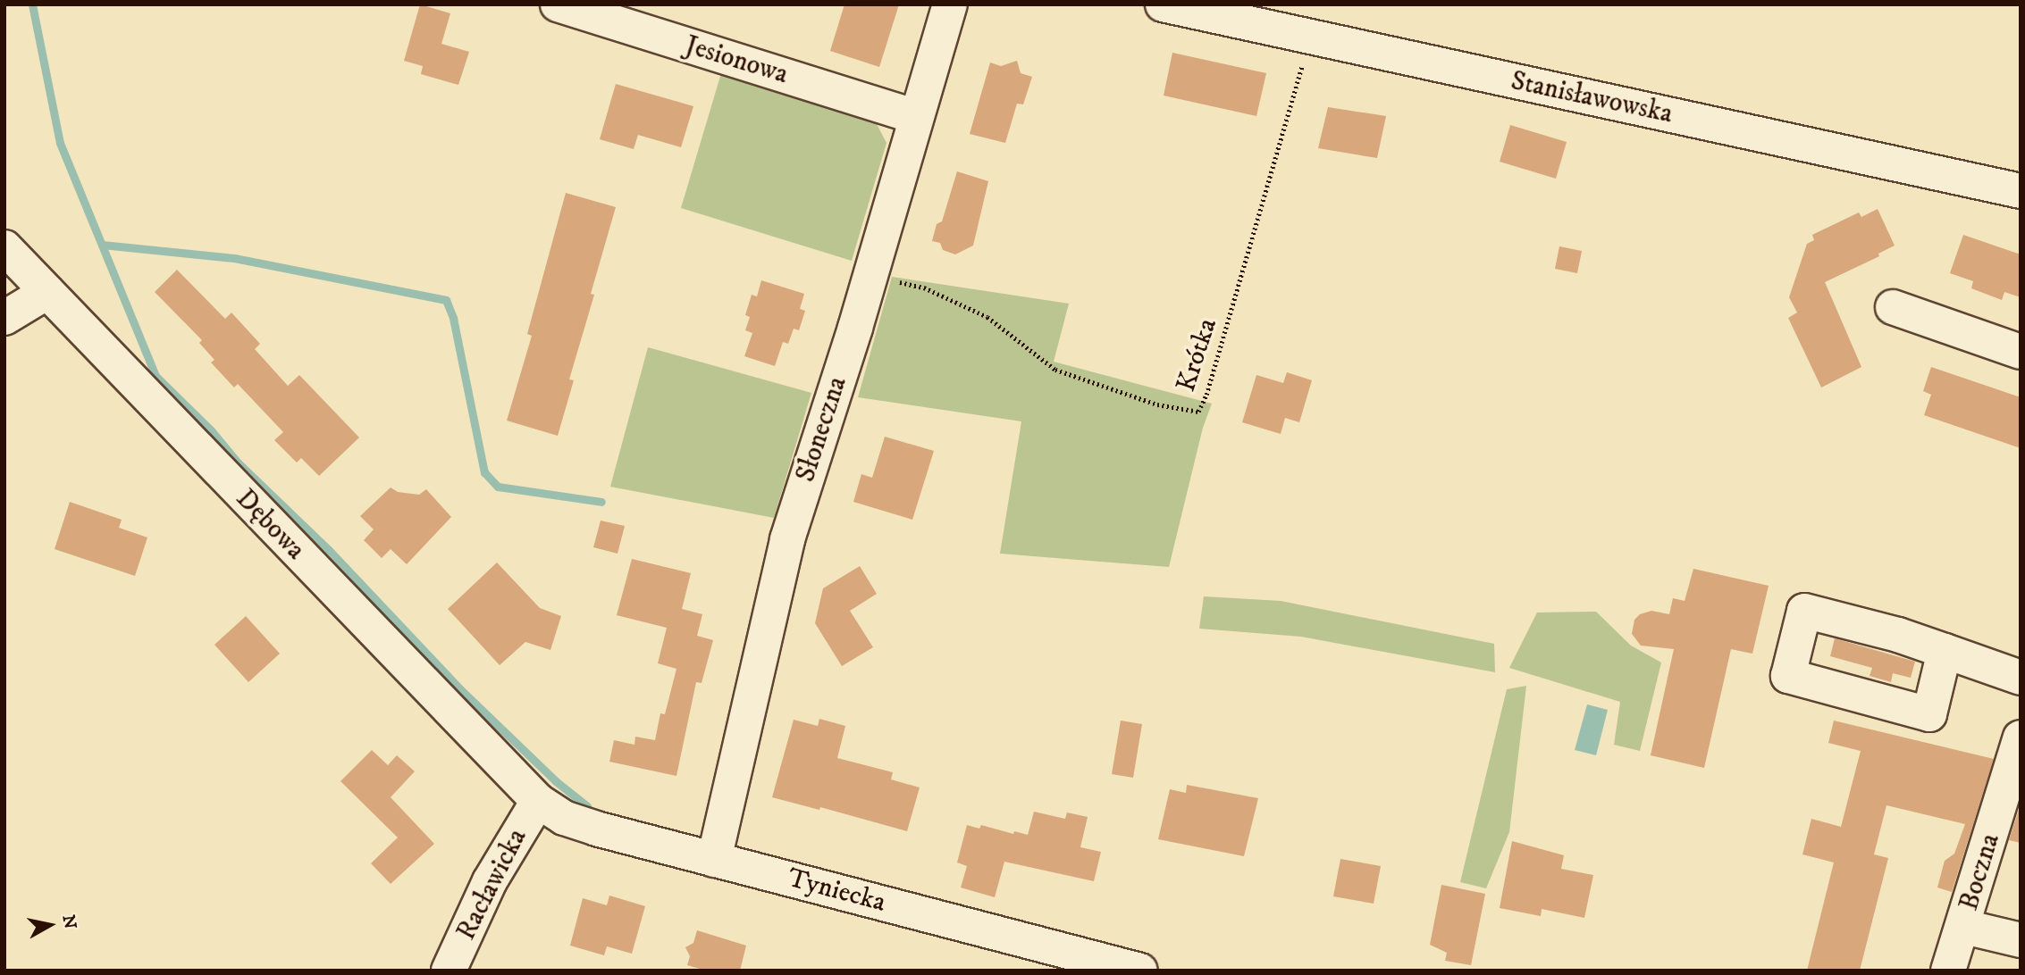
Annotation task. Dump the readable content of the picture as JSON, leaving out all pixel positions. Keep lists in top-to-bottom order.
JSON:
{
  "streets": {
    "street": [
      "Jesionowa",
      "Stanisławowska",
      "Słoneczna",
      "Dębowa",
      "Boczna",
      "Racławicka",
      "Tyniecka"
    ],
    "path": ["Krótka"]
  },
  "crossings": [
    ["Jesionowa", "Słoneczna"],
    ["Stanisławowska", "Krótka"],
    ["Krótka", "Słoneczna"],
    ["Słoneczna", "Tyniecka"],
    ["Dębowa", "Racławicka"],
    ["Dębowa", "Tyniecka"],
    ["Racławicka", "Tyniecka"]
  ],
  "north": "right"
}
